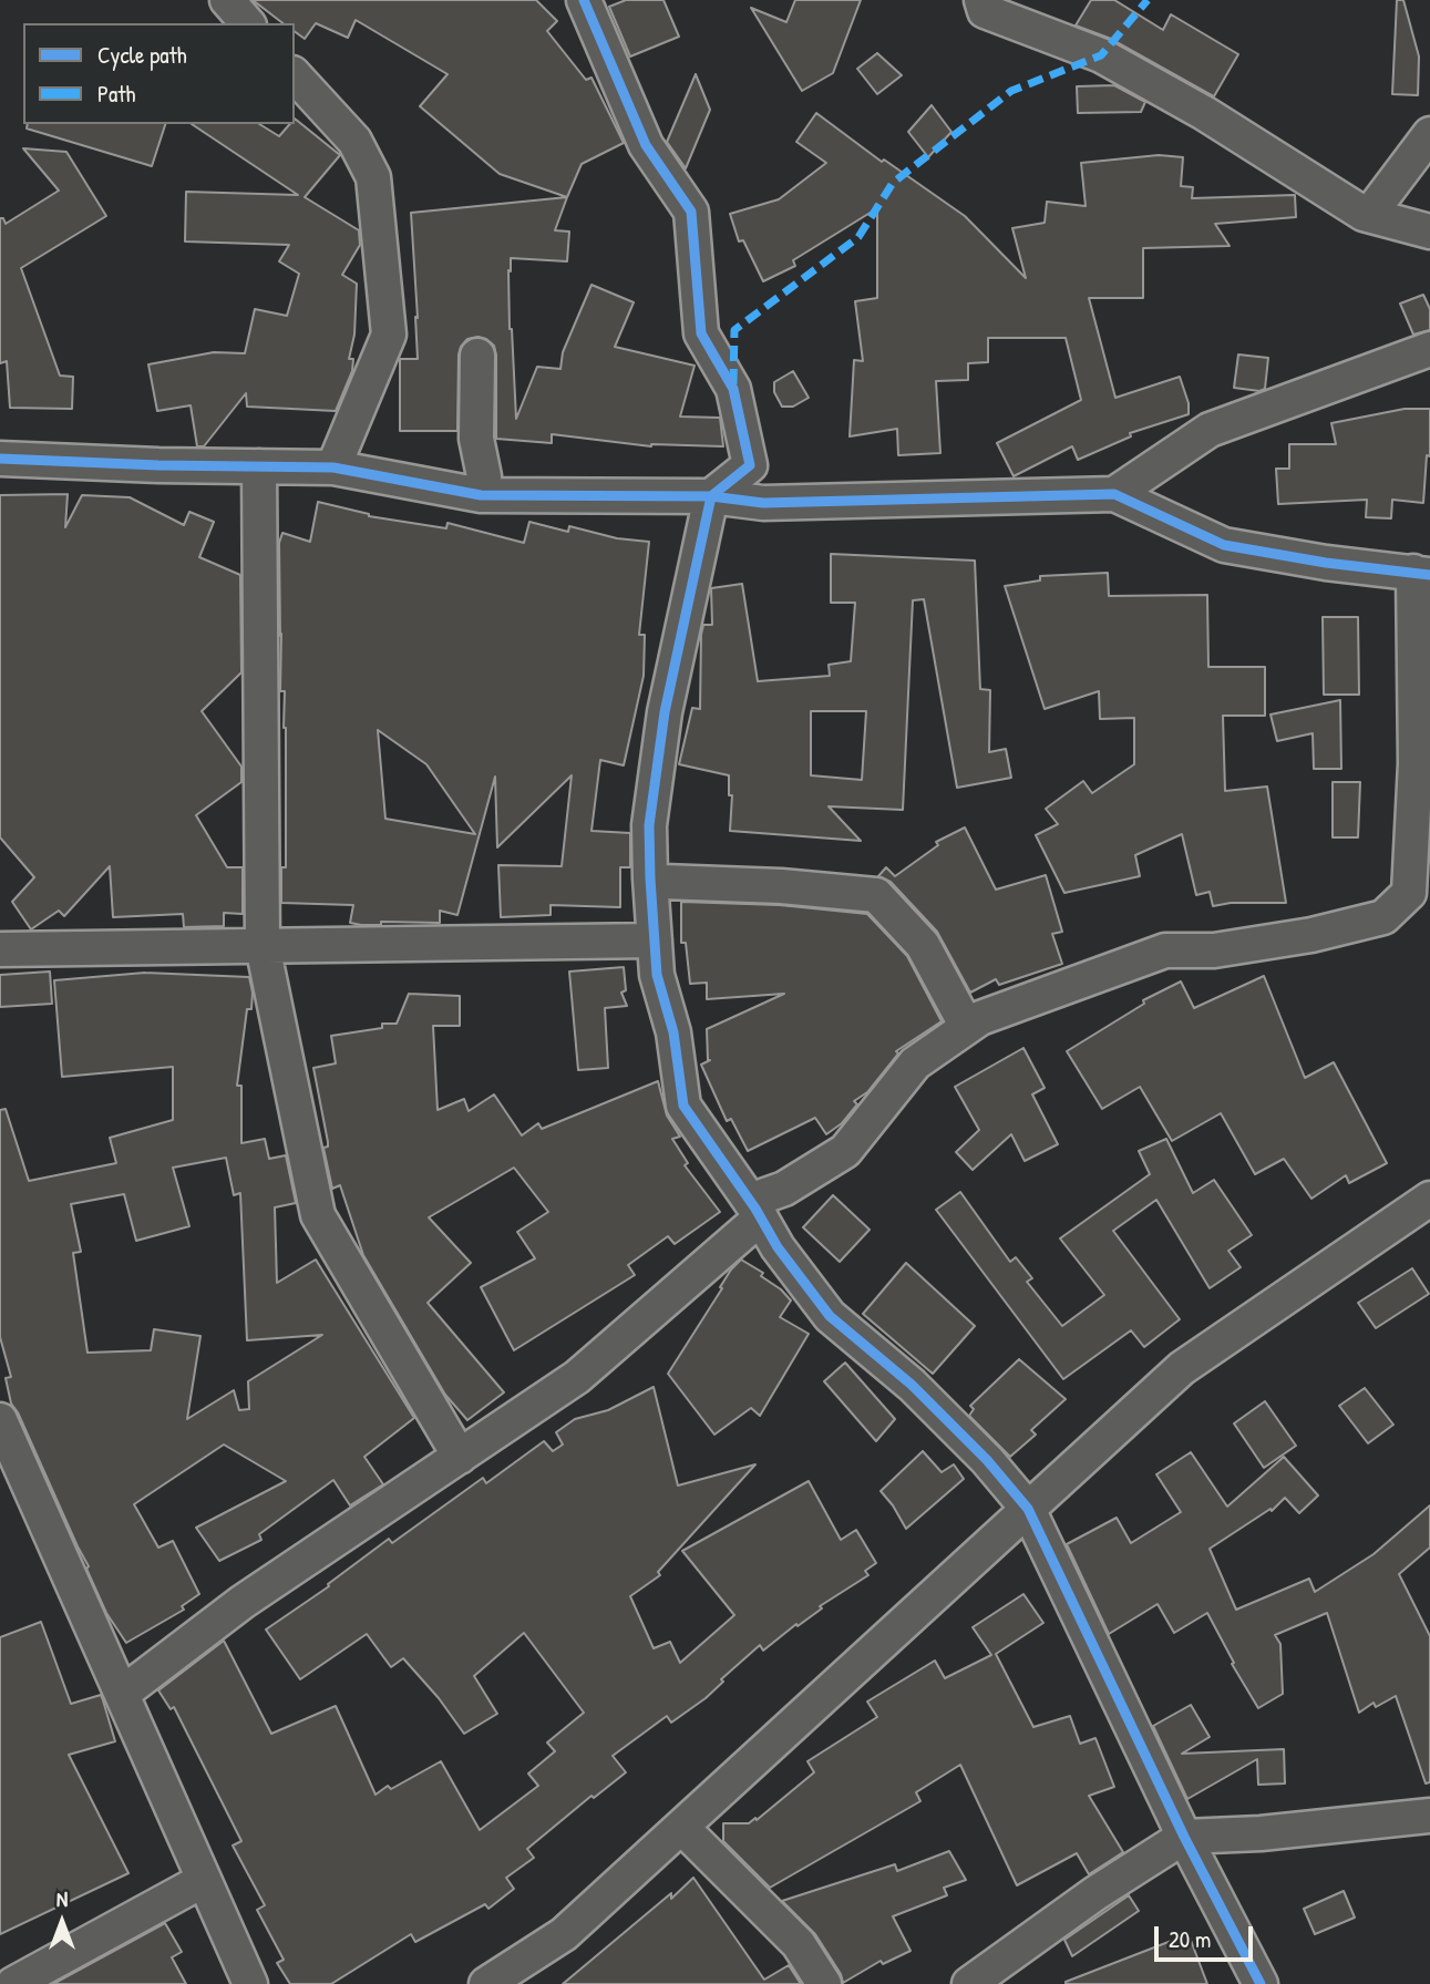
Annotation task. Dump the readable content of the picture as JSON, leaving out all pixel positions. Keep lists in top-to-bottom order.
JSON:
{
  "legend": ["Cycle path", "Path"],
  "scale_bar": "20 m",
  "north": "top"
}
